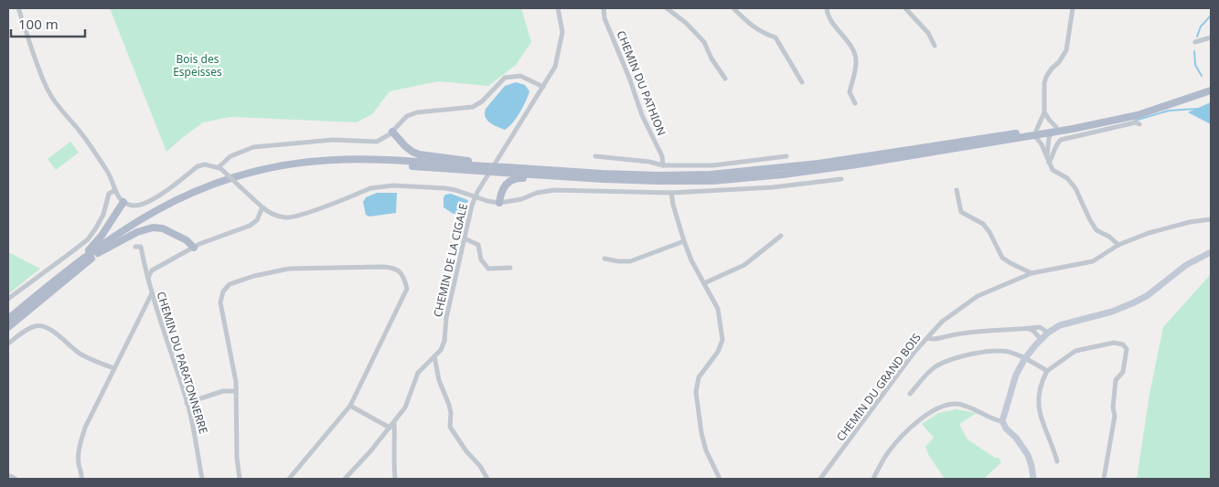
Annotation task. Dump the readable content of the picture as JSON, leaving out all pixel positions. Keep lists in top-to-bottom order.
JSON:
{
  "streets": {
    "street": [
      "CHEMIN DU PATHION",
      "CHEMIN DE LA CIGALE",
      "CHEMIN DU PARATONNERRE",
      "CHEMIN DU GRAND BOIS"
    ]
  },
  "parks": ["Bois des Espeisses"],
  "scale_bar": "100 m"
}
